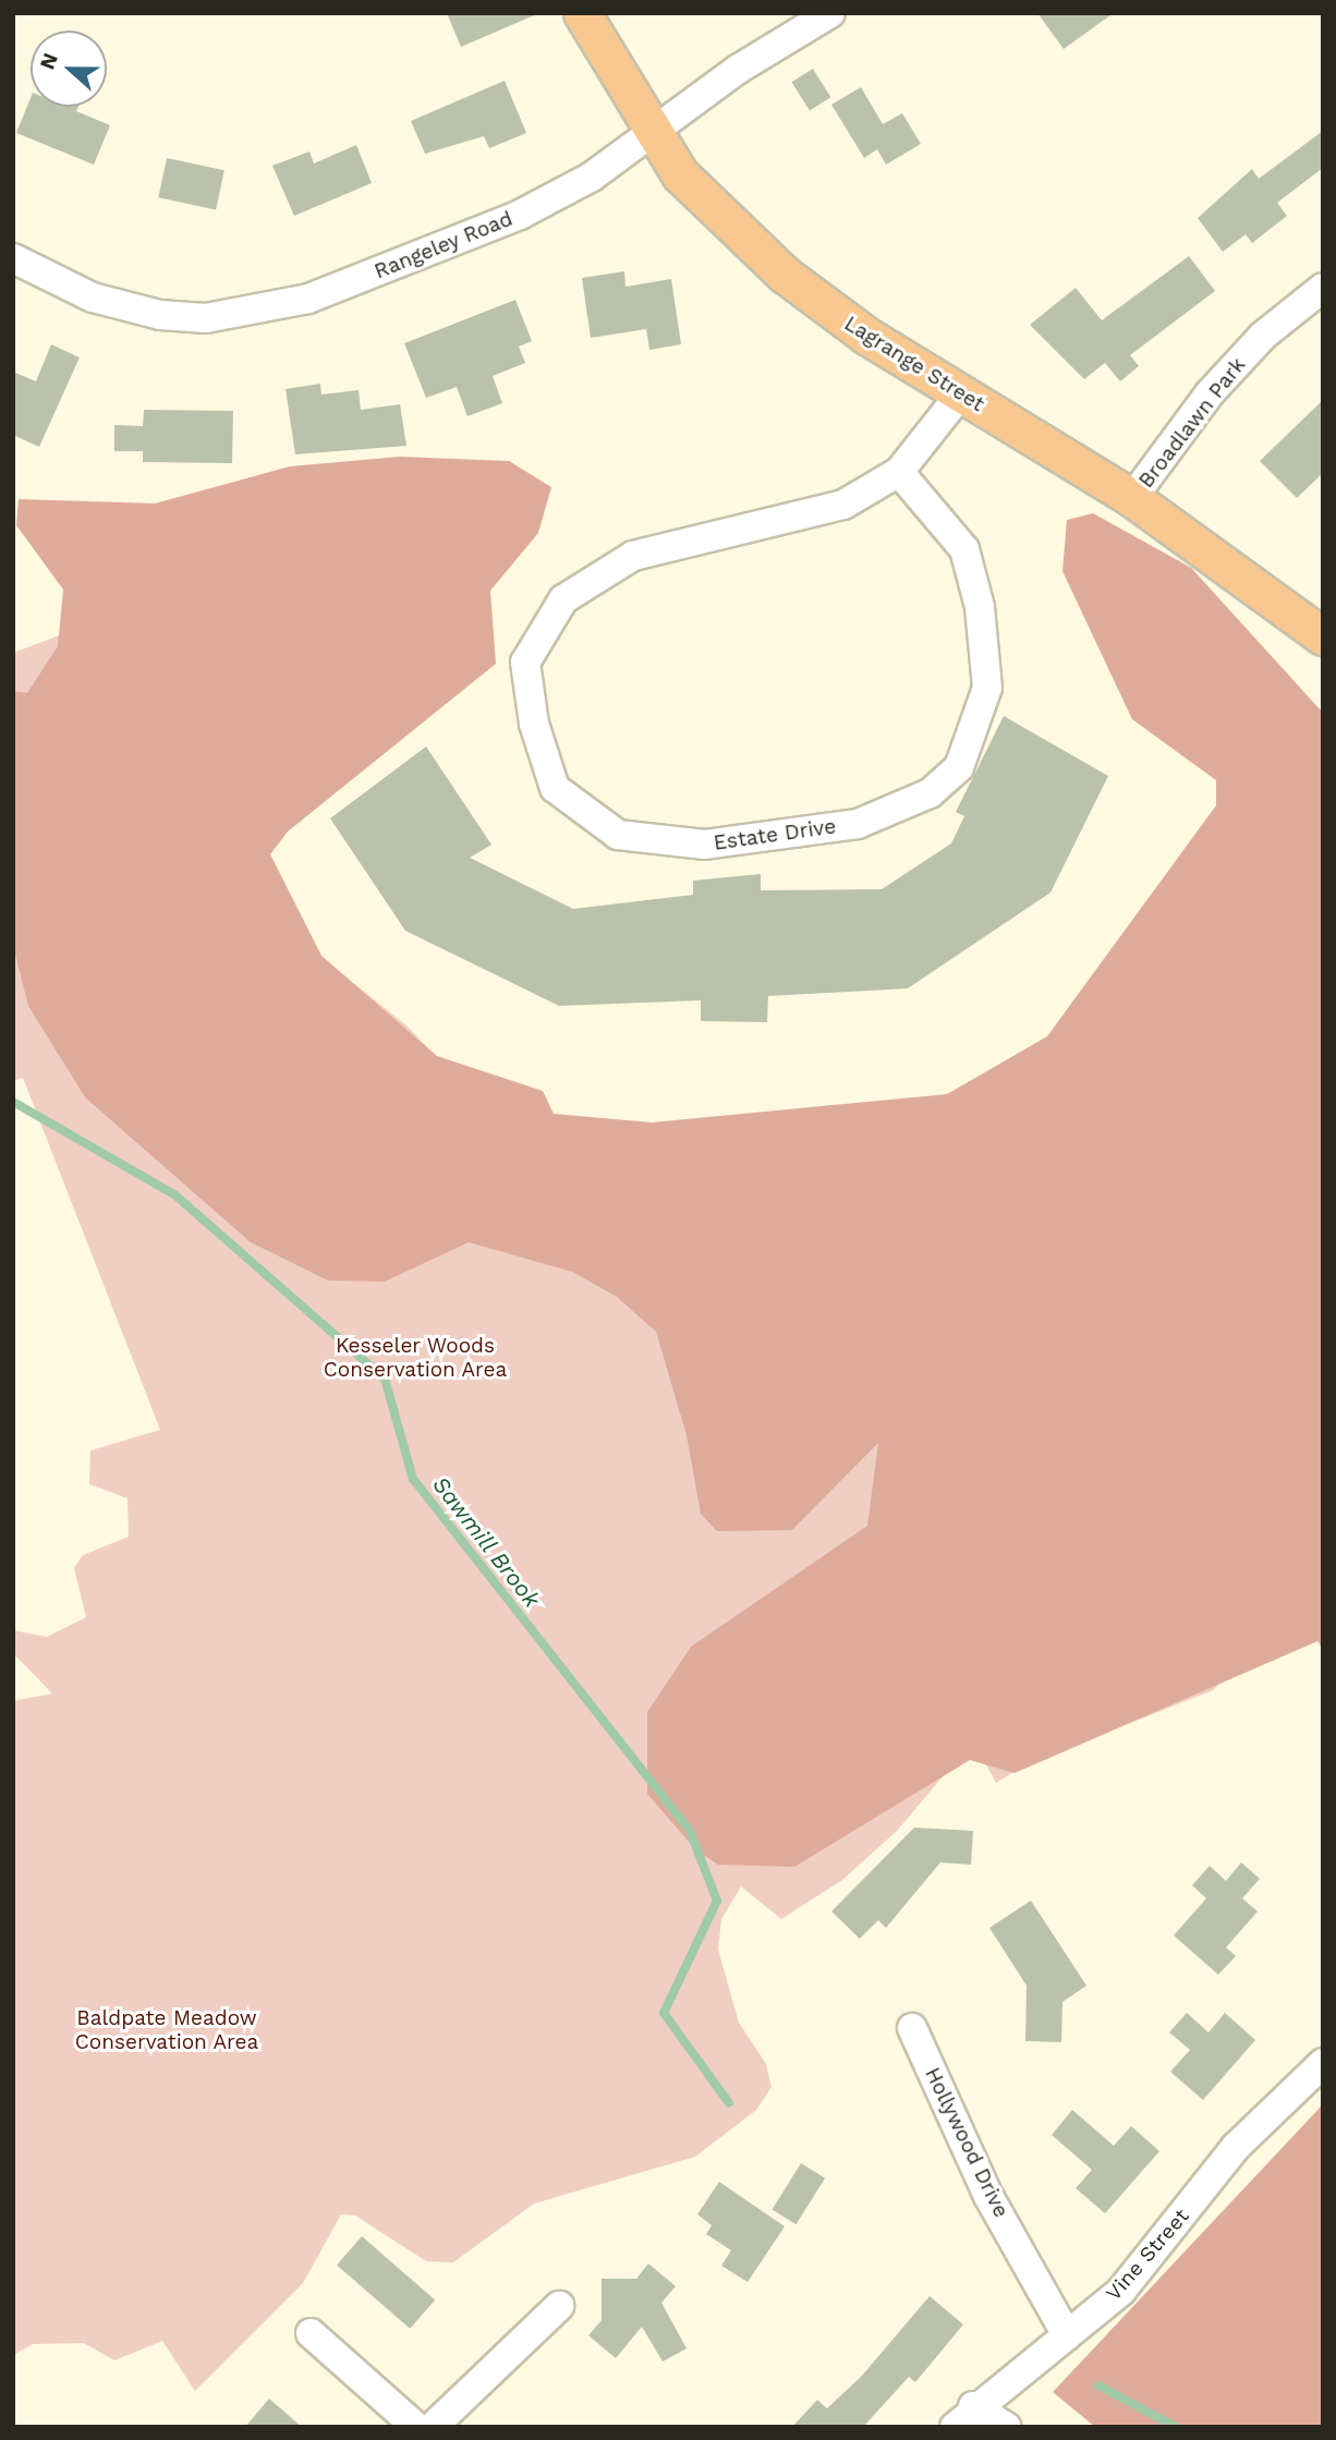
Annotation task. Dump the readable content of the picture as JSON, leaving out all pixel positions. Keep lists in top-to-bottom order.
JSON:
{
  "streets": {
    "main road": ["Lagrange Street"],
    "street": [
      "Rangeley Road",
      "Broadlawn Park",
      "Estate Drive",
      "Hollywood Drive",
      "Vine Street"
    ]
  },
  "crossings": [
    ["Rangeley Road", "Lagrange Street"],
    ["Lagrange Street", "Broadlawn Park"],
    ["Lagrange Street", "Estate Drive"],
    ["Hollywood Drive", "Vine Street"]
  ],
  "water": ["Sawmill Brook"],
  "parks": ["Kesseler Woods Conservation Area", "Baldpate Meadow Conservation Area"],
  "north": "left"
}
